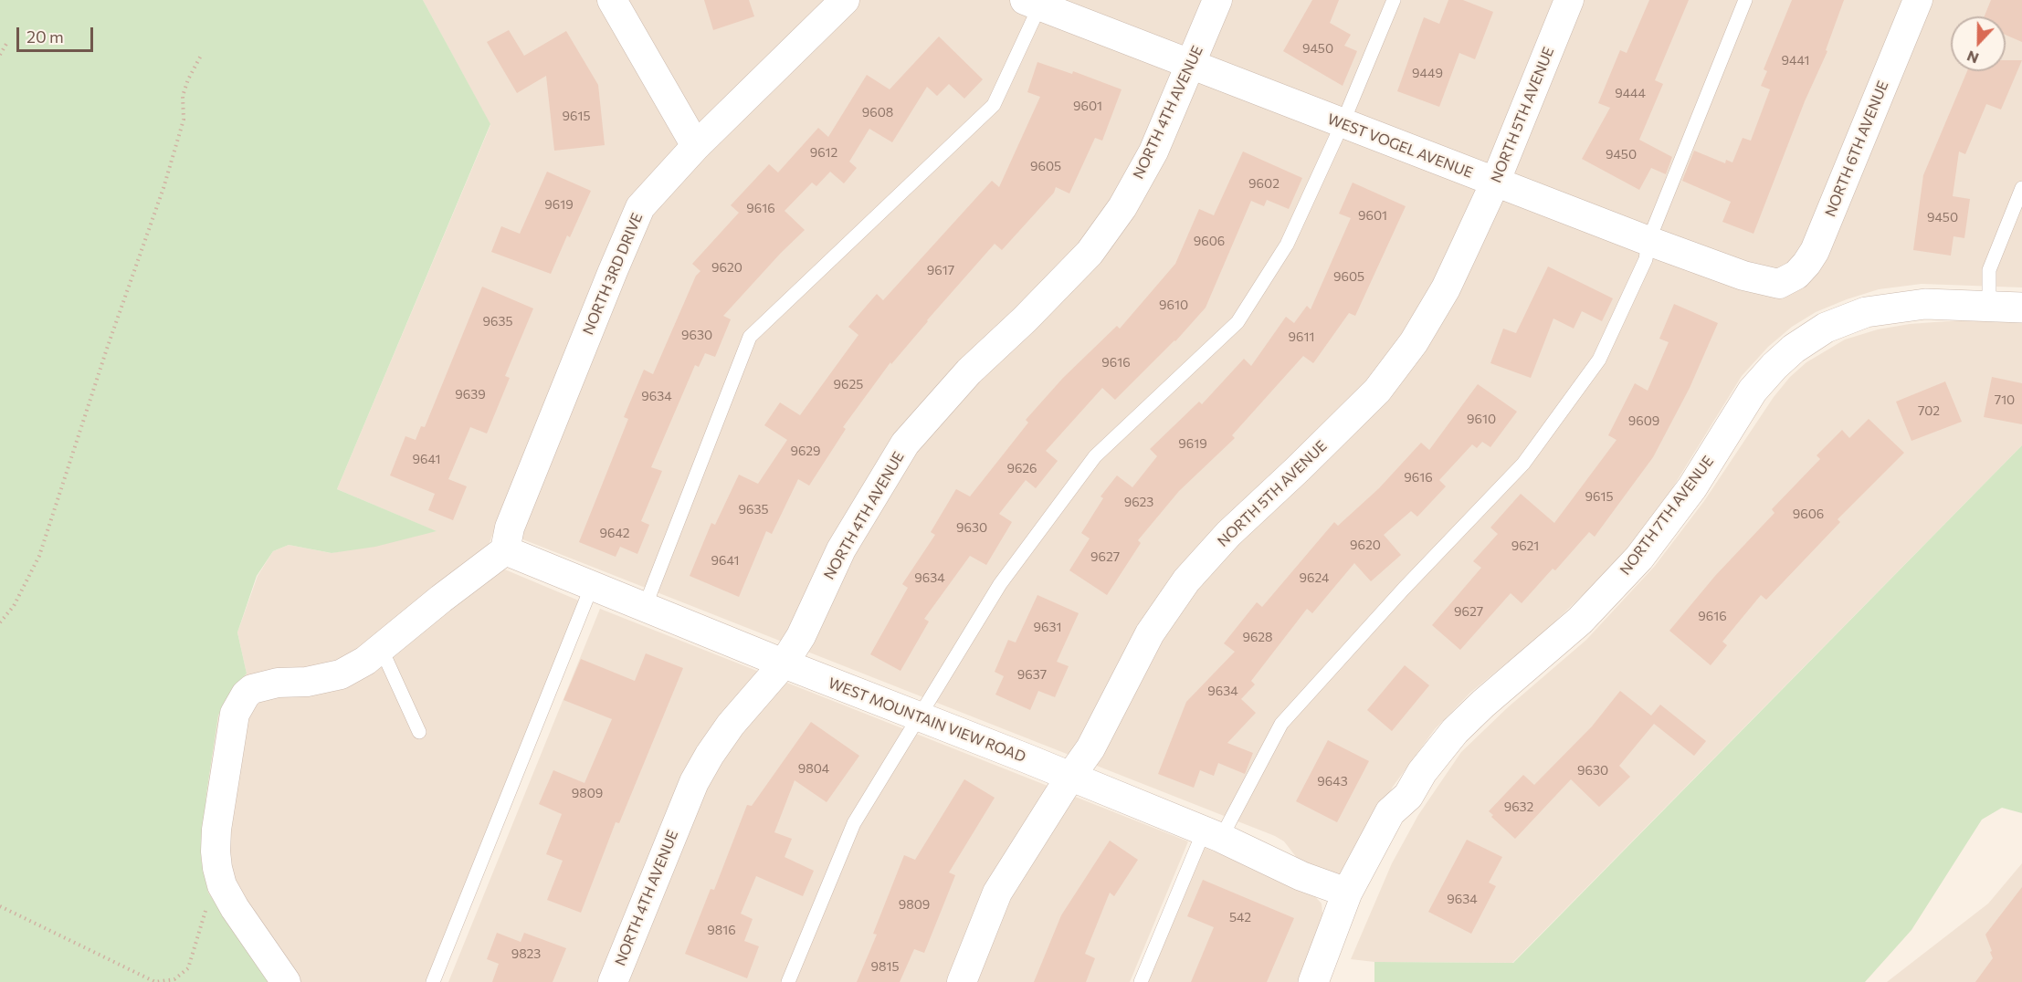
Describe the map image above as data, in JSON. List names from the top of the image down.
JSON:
{
  "streets": {
    "street": [
      "NORTH 4TH AVENUE",
      "NORTH 5TH AVENUE",
      "WEST VOGEL AVENUE",
      "NORTH 6TH AVENUE",
      "NORTH 3RD DRIVE",
      "NORTH 7TH AVENUE",
      "WEST MOUNTAIN VIEW ROAD"
    ]
  },
  "crossings": [
    ["NORTH 4TH AVENUE", "WEST VOGEL AVENUE"],
    ["NORTH 4TH AVENUE", "WEST MOUNTAIN VIEW ROAD"],
    ["NORTH 5TH AVENUE", "WEST VOGEL AVENUE"],
    ["NORTH 5TH AVENUE", "WEST MOUNTAIN VIEW ROAD"],
    ["WEST VOGEL AVENUE", "NORTH 6TH AVENUE"],
    ["NORTH 3RD DRIVE", "WEST MOUNTAIN VIEW ROAD"],
    ["NORTH 7TH AVENUE", "WEST MOUNTAIN VIEW ROAD"]
  ],
  "house_numbers": [
    "9450",
    "9441",
    "9449",
    "9444",
    "9601",
    "9608",
    "9615",
    "9612",
    "9450",
    "9605",
    "9602",
    "9619",
    "9616",
    "9601",
    "9450",
    "9606",
    "9620",
    "9617",
    "9605",
    "9610",
    "9635",
    "9630",
    "9611",
    "9616",
    "9625",
    "9639",
    "9634",
    "710",
    "702",
    "9610",
    "9609",
    "9619",
    "9629",
    "9641",
    "9626",
    "9616",
    "9615",
    "9623",
    "9635",
    "9606",
    "9630",
    "9642",
    "9620",
    "9621",
    "9627",
    "9641",
    "9634",
    "9624",
    "9627",
    "9616",
    "9631",
    "9628",
    "9637",
    "9634",
    "9804",
    "9630",
    "9643",
    "9809",
    "9632",
    "9634",
    "9809",
    "542",
    "9816",
    "9823",
    "9815"
  ],
  "scale_bar": "20 m",
  "north": "bottom"
}
